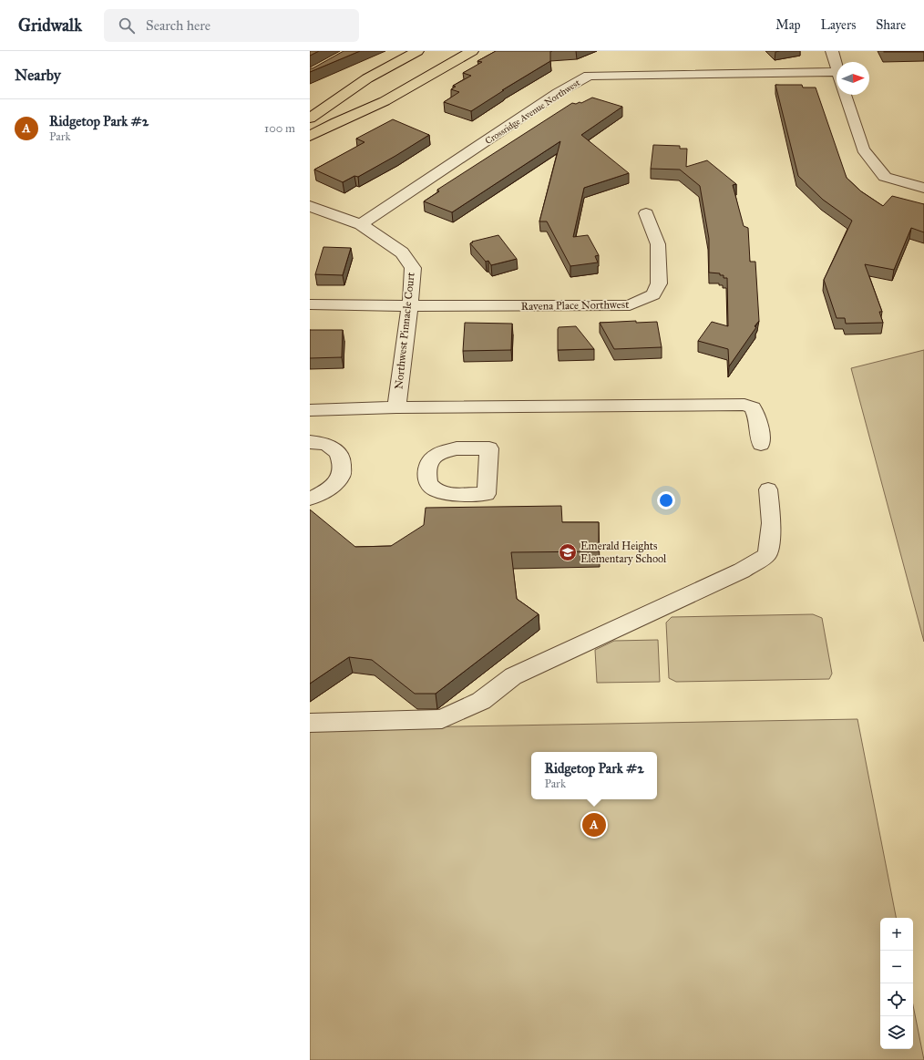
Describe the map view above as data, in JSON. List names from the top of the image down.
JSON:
{
  "streets": {
    "street": ["Crossridge Avenue Northwest", "Ravena Place Northwest", "Northwest Pinnacle Court"]
  },
  "crossings": [
    ["Crossridge Avenue Northwest", "Northwest Pinnacle Court"],
    ["Ravena Place Northwest", "Northwest Pinnacle Court"]
  ],
  "places": {
    "school or university": ["Emerald Heights Elementary School"]
  },
  "north": "right",
  "page": {
    "header": "Gridwalk",
    "search": "Search here",
    "nav": ["Map", "Layers", "Share"],
    "heading": "Nearby",
    "list": [
      {
        "mark": "A",
        "name": "Ridgetop Park #2",
        "note": "Park",
        "value": "100 m"
      }
    ],
    "popup": ["Ridgetop Park #2", "Park"],
    "pins": "A",
    "map_buttons": ["+", "−"]
  }
}
